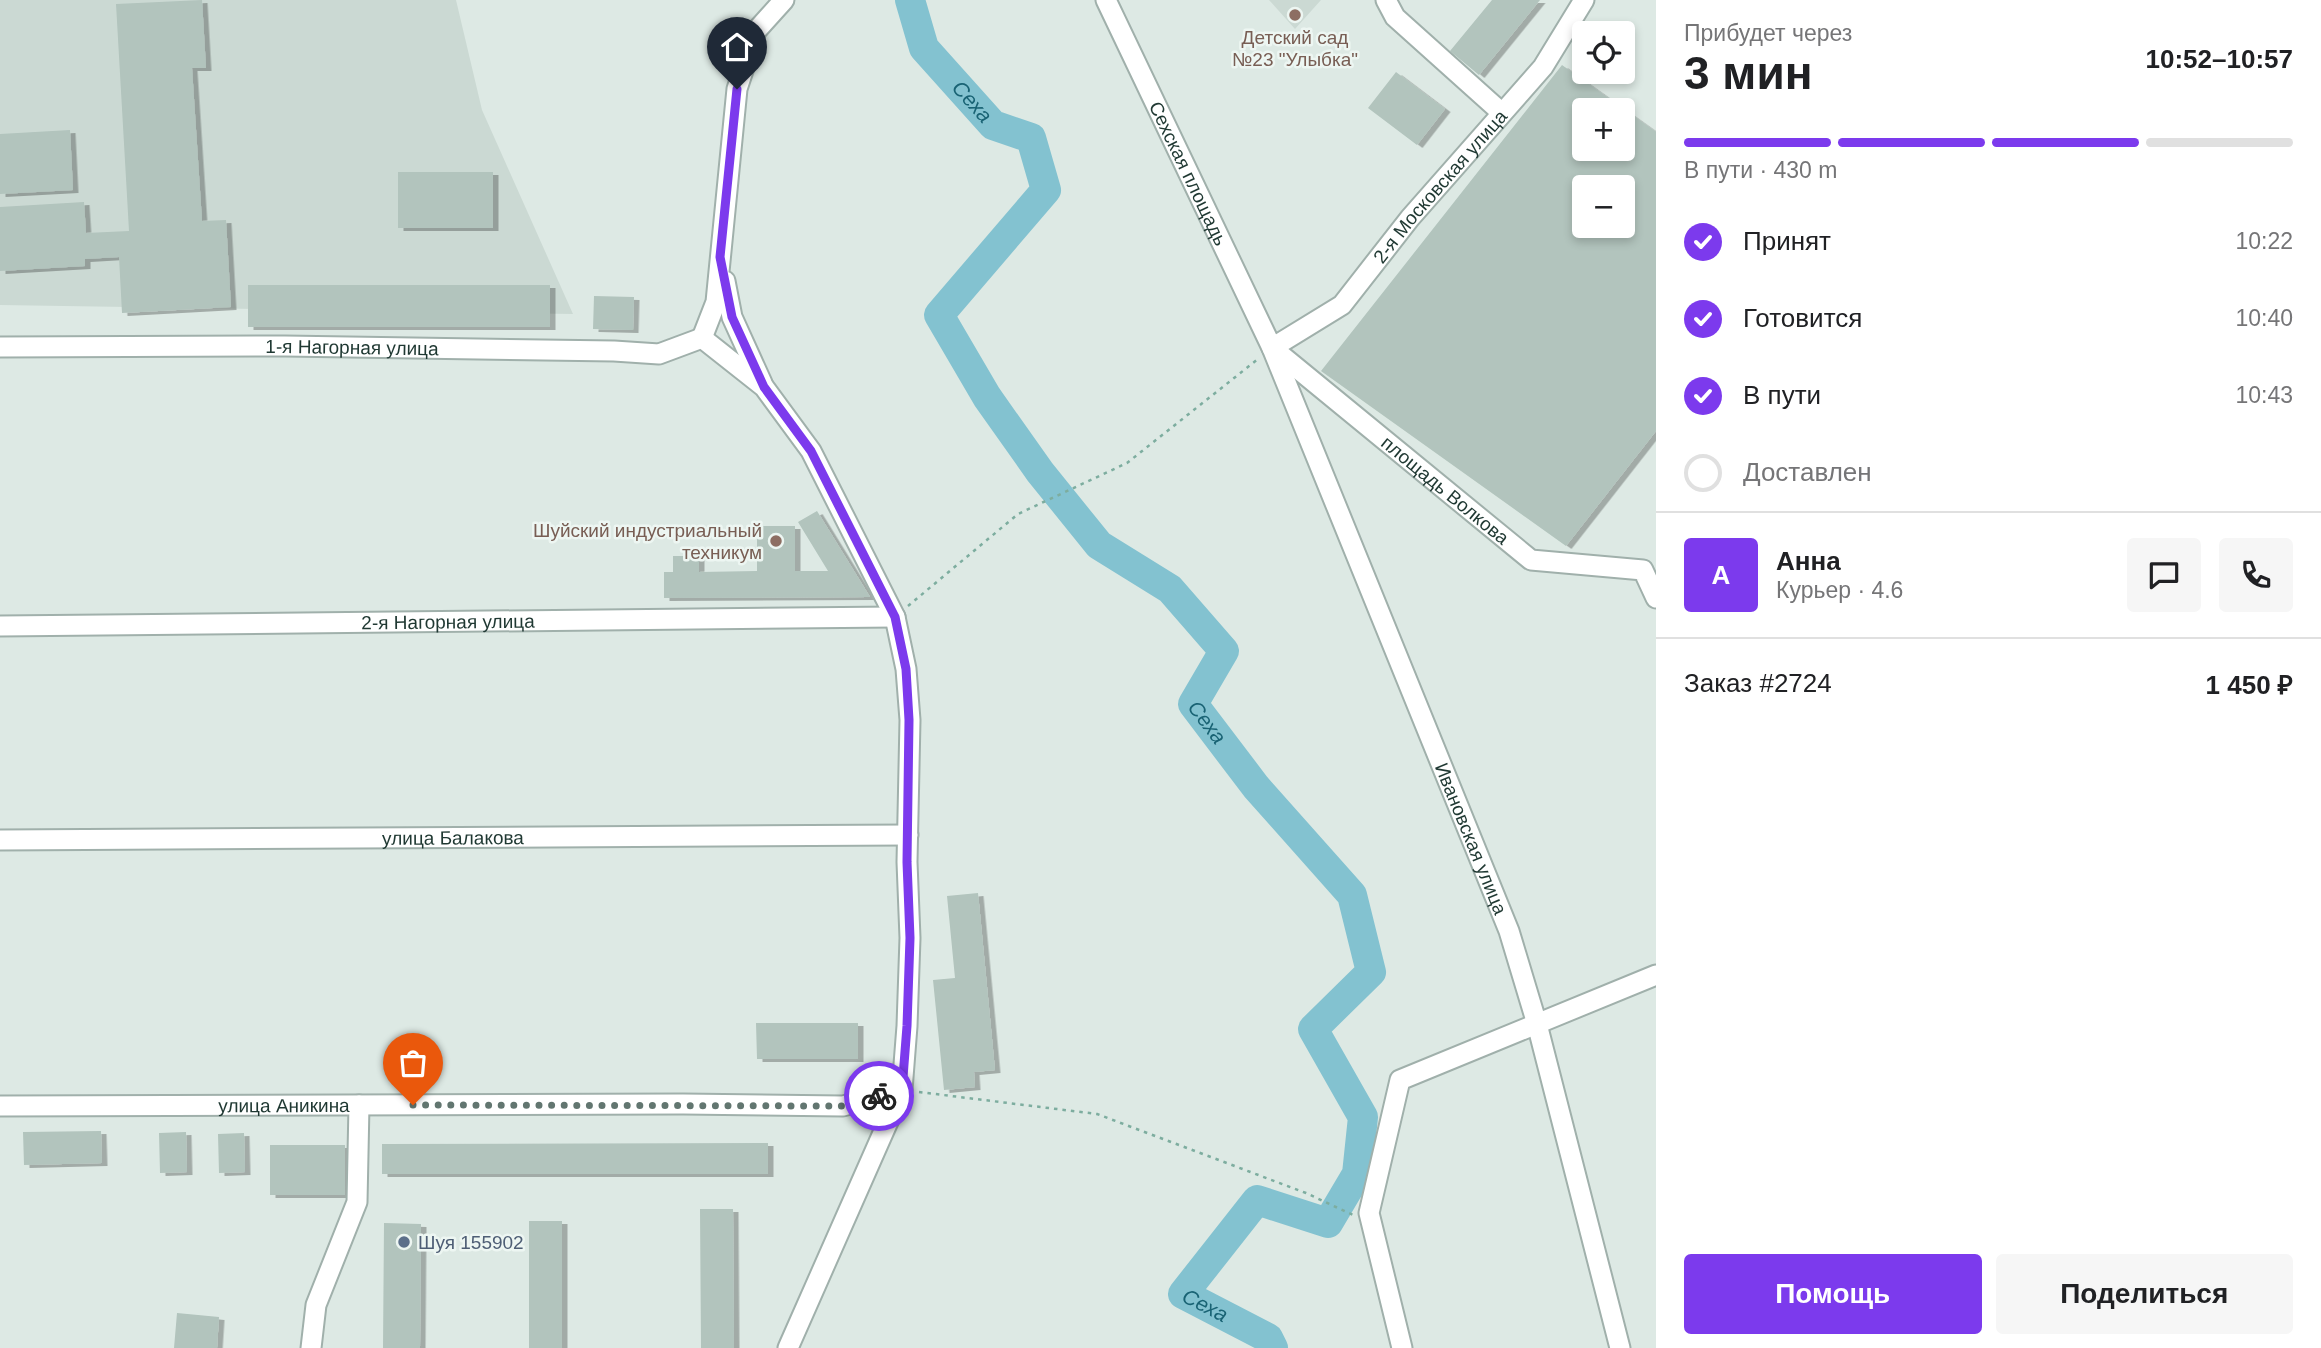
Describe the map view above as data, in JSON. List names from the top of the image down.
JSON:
{
  "streets": {
    "street": [
      "Сехская площадь",
      "2-я Московская улица",
      "1-я Нагорная улица",
      "площадь Волкова",
      "2-я Нагорная улица",
      "улица Балакова",
      "Ивановская улица",
      "улица Аникина"
    ]
  },
  "crossings": [
    ["Сехская площадь", "2-я Московская улица"],
    ["Сехская площадь", "площадь Волкова"],
    ["Сехская площадь", "Ивановская улица"],
    ["2-я Московская улица", "площадь Волкова"],
    ["2-я Московская улица", "Ивановская улица"],
    ["площадь Волкова", "Ивановская улица"]
  ],
  "water": ["Сеха"],
  "places": ["Детский сад №23 \"Улыбка\"", "Шуйский индустриальный техникум", "Шуя 155902"],
  "page": {
    "heading": ["3 мин", "Прибудет через", "10:52–10:57"],
    "panel": [
      "Анна",
      "Курьер · 4.6",
      "Заказ #2724",
      "1 450 ₽"
    ],
    "map_buttons": ["+", "−"],
    "bar": "В пути · 430 m",
    "list": [
      ["Принят", "10:22"],
      ["Готовится", "10:40"],
      ["В пути", "10:43"],
      "Доставлен"
    ],
    "round": "А",
    "buttons": ["Помощь", "Поделиться"]
  }
}
